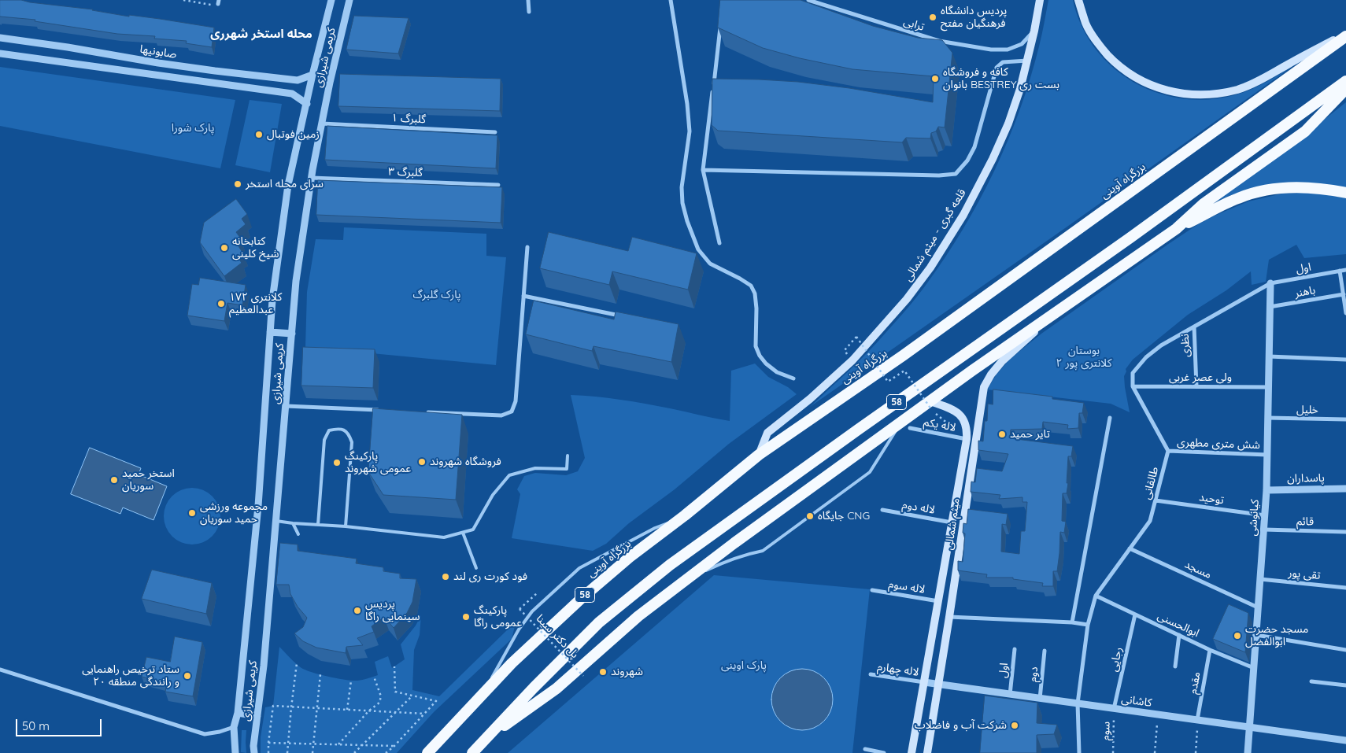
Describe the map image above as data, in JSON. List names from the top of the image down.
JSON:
{
  "streets": {
    "highway": ["بزرگراه آوینی", "58"],
    "main road": ["قلعه گبری - میثم شمالی", "میثم شمالی"],
    "street": [
      "ترابی",
      "صابونیها",
      "کریمی شیرازی",
      "گلبرگ ۱",
      "گلبرگ ۳",
      "اول",
      "باهنر",
      "نظری",
      "ولی عصر غربی",
      "خلیل",
      "لاله یکم",
      "شش متری مطهری",
      "پاسداران",
      "طالقانی",
      "توحید",
      "لاله دوم",
      "کیانوشی",
      "قائم",
      "مسجد",
      "تقی پور",
      "لاله سوم",
      "ابوالحسنی",
      "رجایی",
      "لاله چهارم",
      "دوم",
      "مقدم",
      "کاشانی"
    ],
    "path": ["پل دکتر سینا", "سوم"]
  },
  "crossings": [
    ["ترابی", "قلعه گبری - میثم شمالی"],
    ["صابونیها", "کریمی شیرازی"],
    ["کریمی شیرازی", "گلبرگ ۱"],
    ["کریمی شیرازی", "گلبرگ ۳"],
    ["بزرگراه آوینی", "قلعه گبری - میثم شمالی"],
    ["اول", "کیانوشی"],
    ["اول", "کاشانی"],
    ["باهنر", "کیانوشی"],
    ["نظری", "ولی عصر غربی"],
    ["ولی عصر غربی", "کیانوشی"],
    ["خلیل", "کیانوشی"],
    ["لاله یکم", "میثم شمالی"],
    ["شش متری مطهری", "طالقانی"],
    ["شش متری مطهری", "کیانوشی"],
    ["پاسداران", "کیانوشی"],
    ["طالقانی", "توحید"],
    ["طالقانی", "مسجد"],
    ["طالقانی", "ابوالحسنی"],
    ["طالقانی", "کاشانی"],
    ["توحید", "کیانوشی"],
    ["لاله دوم", "میثم شمالی"],
    ["کیانوشی", "قائم"],
    ["کیانوشی", "مسجد"],
    ["کیانوشی", "تقی پور"],
    ["کیانوشی", "ابوالحسنی"],
    ["کیانوشی", "کاشانی"],
    ["میثم شمالی", "لاله سوم"],
    ["میثم شمالی", "لاله چهارم"],
    ["میثم شمالی", "کاشانی"],
    ["ابوالحسنی", "رجایی"],
    ["ابوالحسنی", "مقدم"],
    ["رجایی", "کاشانی"],
    ["رجایی", "سوم"],
    ["لاله چهارم", "کاشانی"],
    ["دوم", "کاشانی"],
    ["مقدم", "کاشانی"],
    ["کاشانی", "سوم"]
  ],
  "districts": ["محله استخر شهرری"],
  "parks": [
    "پارک شورا",
    "پارک گلبرگ",
    "بوستان کلانتری پور ۲",
    "پارک اوینی"
  ],
  "places": [
    "پردیس دانشگاه فرهنگیان مفتح",
    "کافه و فروشگاه بانوان BESTREY بست ری",
    "زمین فوتبال",
    "سرای محله استخر",
    "کتابخانه شیخ کلینی",
    "کلانتری ۱۷۲ عبدالعظیم",
    "تایر حمید",
    "فروشگاه شهروند",
    "پارکینگ عمومی شهروند",
    "استخر حمید سوریان",
    "مجموعه ورزشی حمید سوریان",
    "جایگاه CNG",
    "فود کورت ری لند",
    "پردیس سینمایی راگا",
    "پارکینگ عمومی راگا",
    "مسجد حضرت ابوالفضل",
    "شهروند",
    "ستاد ترخیص راهنمایی و رانندگی منطقه ۲۰",
    "شرکت آب و فاضلاب"
  ],
  "scale_bar": "50 m"
}
